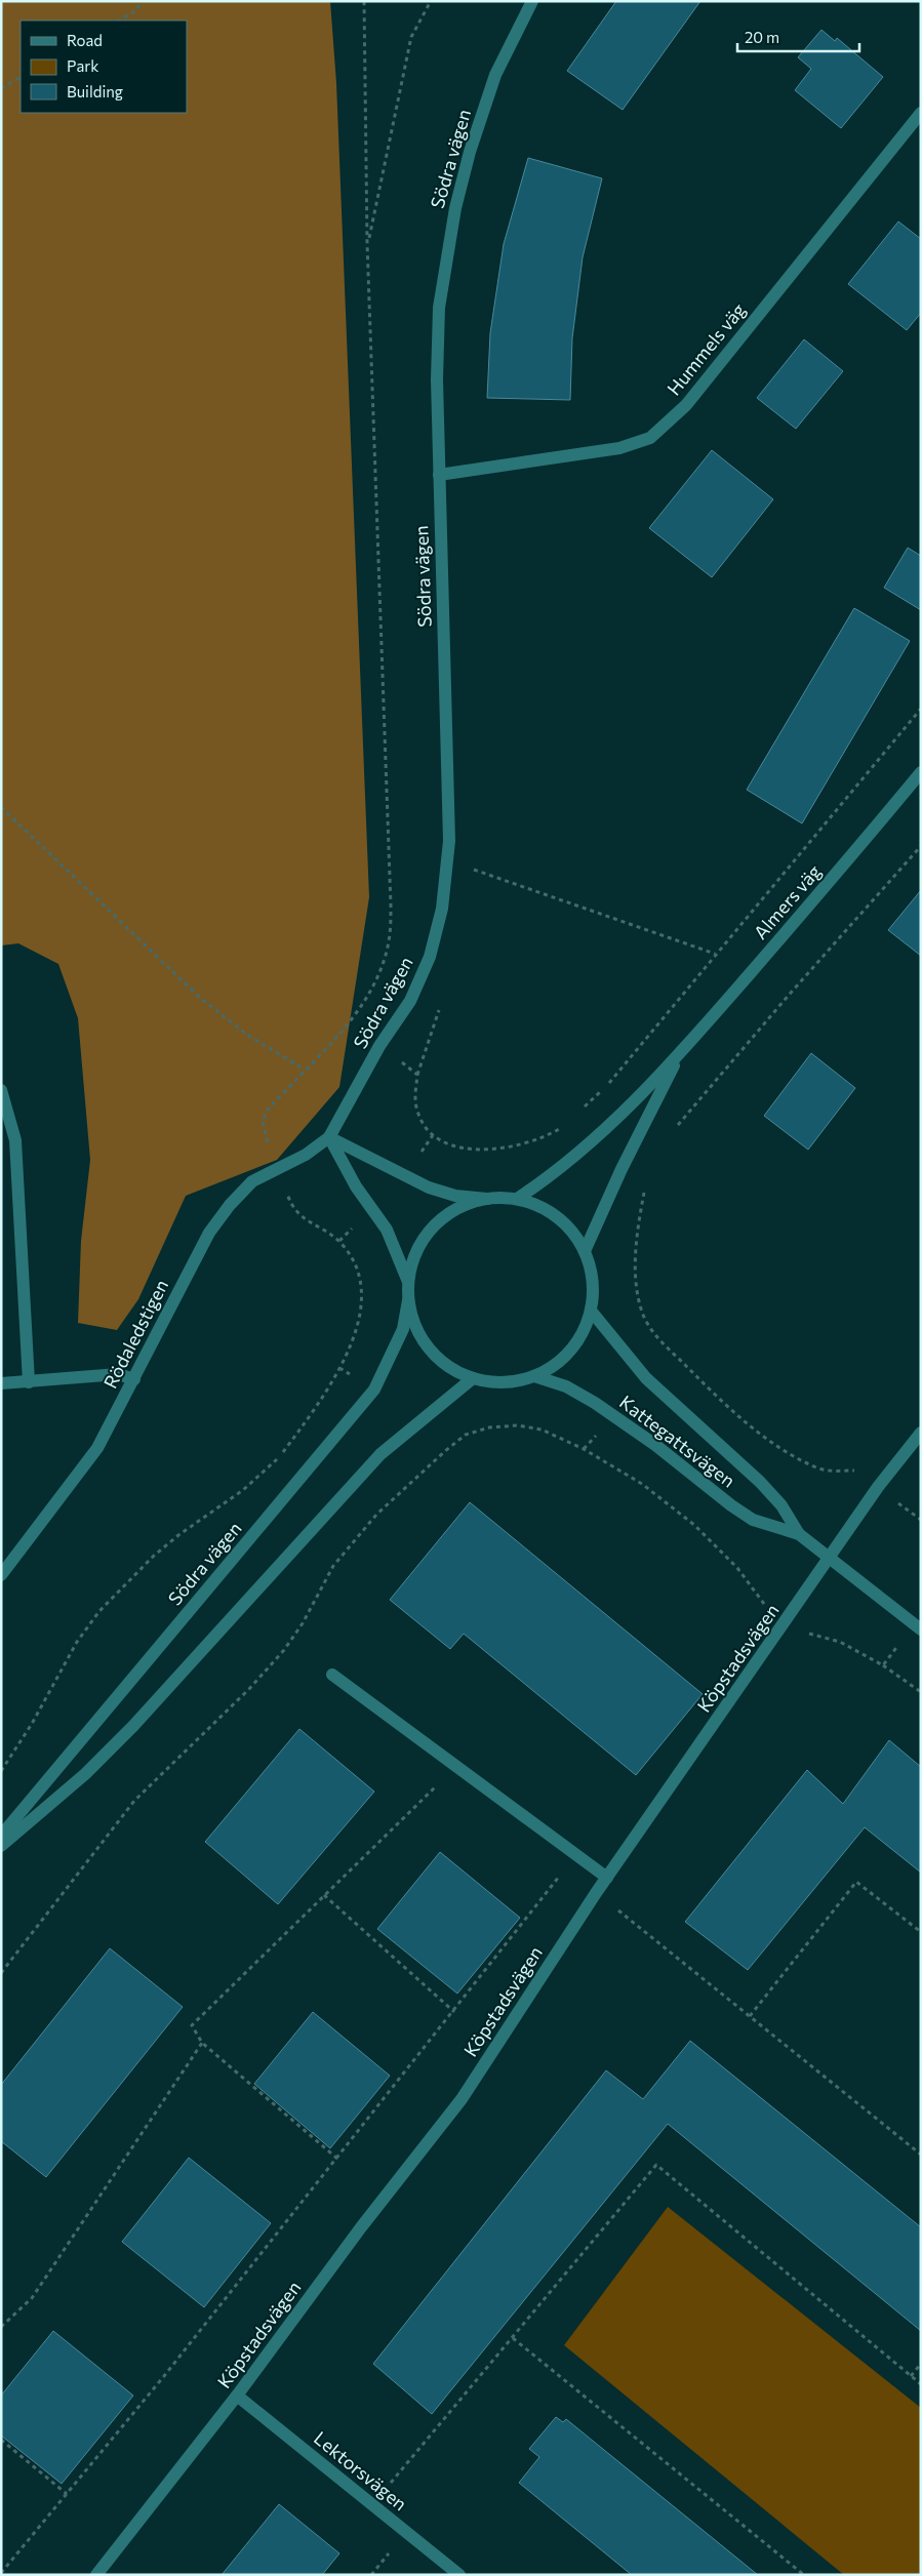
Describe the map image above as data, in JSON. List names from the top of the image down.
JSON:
{
  "streets": {
    "street": [
      "Södra vägen",
      "Hummels väg",
      "Almers väg",
      "Rödaledstigen",
      "Kattegattsvägen",
      "Köpstadsvägen",
      "Lektorsvägen"
    ]
  },
  "crossings": [
    ["Södra vägen", "Hummels väg"],
    ["Södra vägen", "Rödaledstigen"],
    ["Kattegattsvägen", "Köpstadsvägen"],
    ["Köpstadsvägen", "Lektorsvägen"]
  ],
  "legend": ["Road", "Park", "Building"],
  "scale_bar": "20 m"
}
